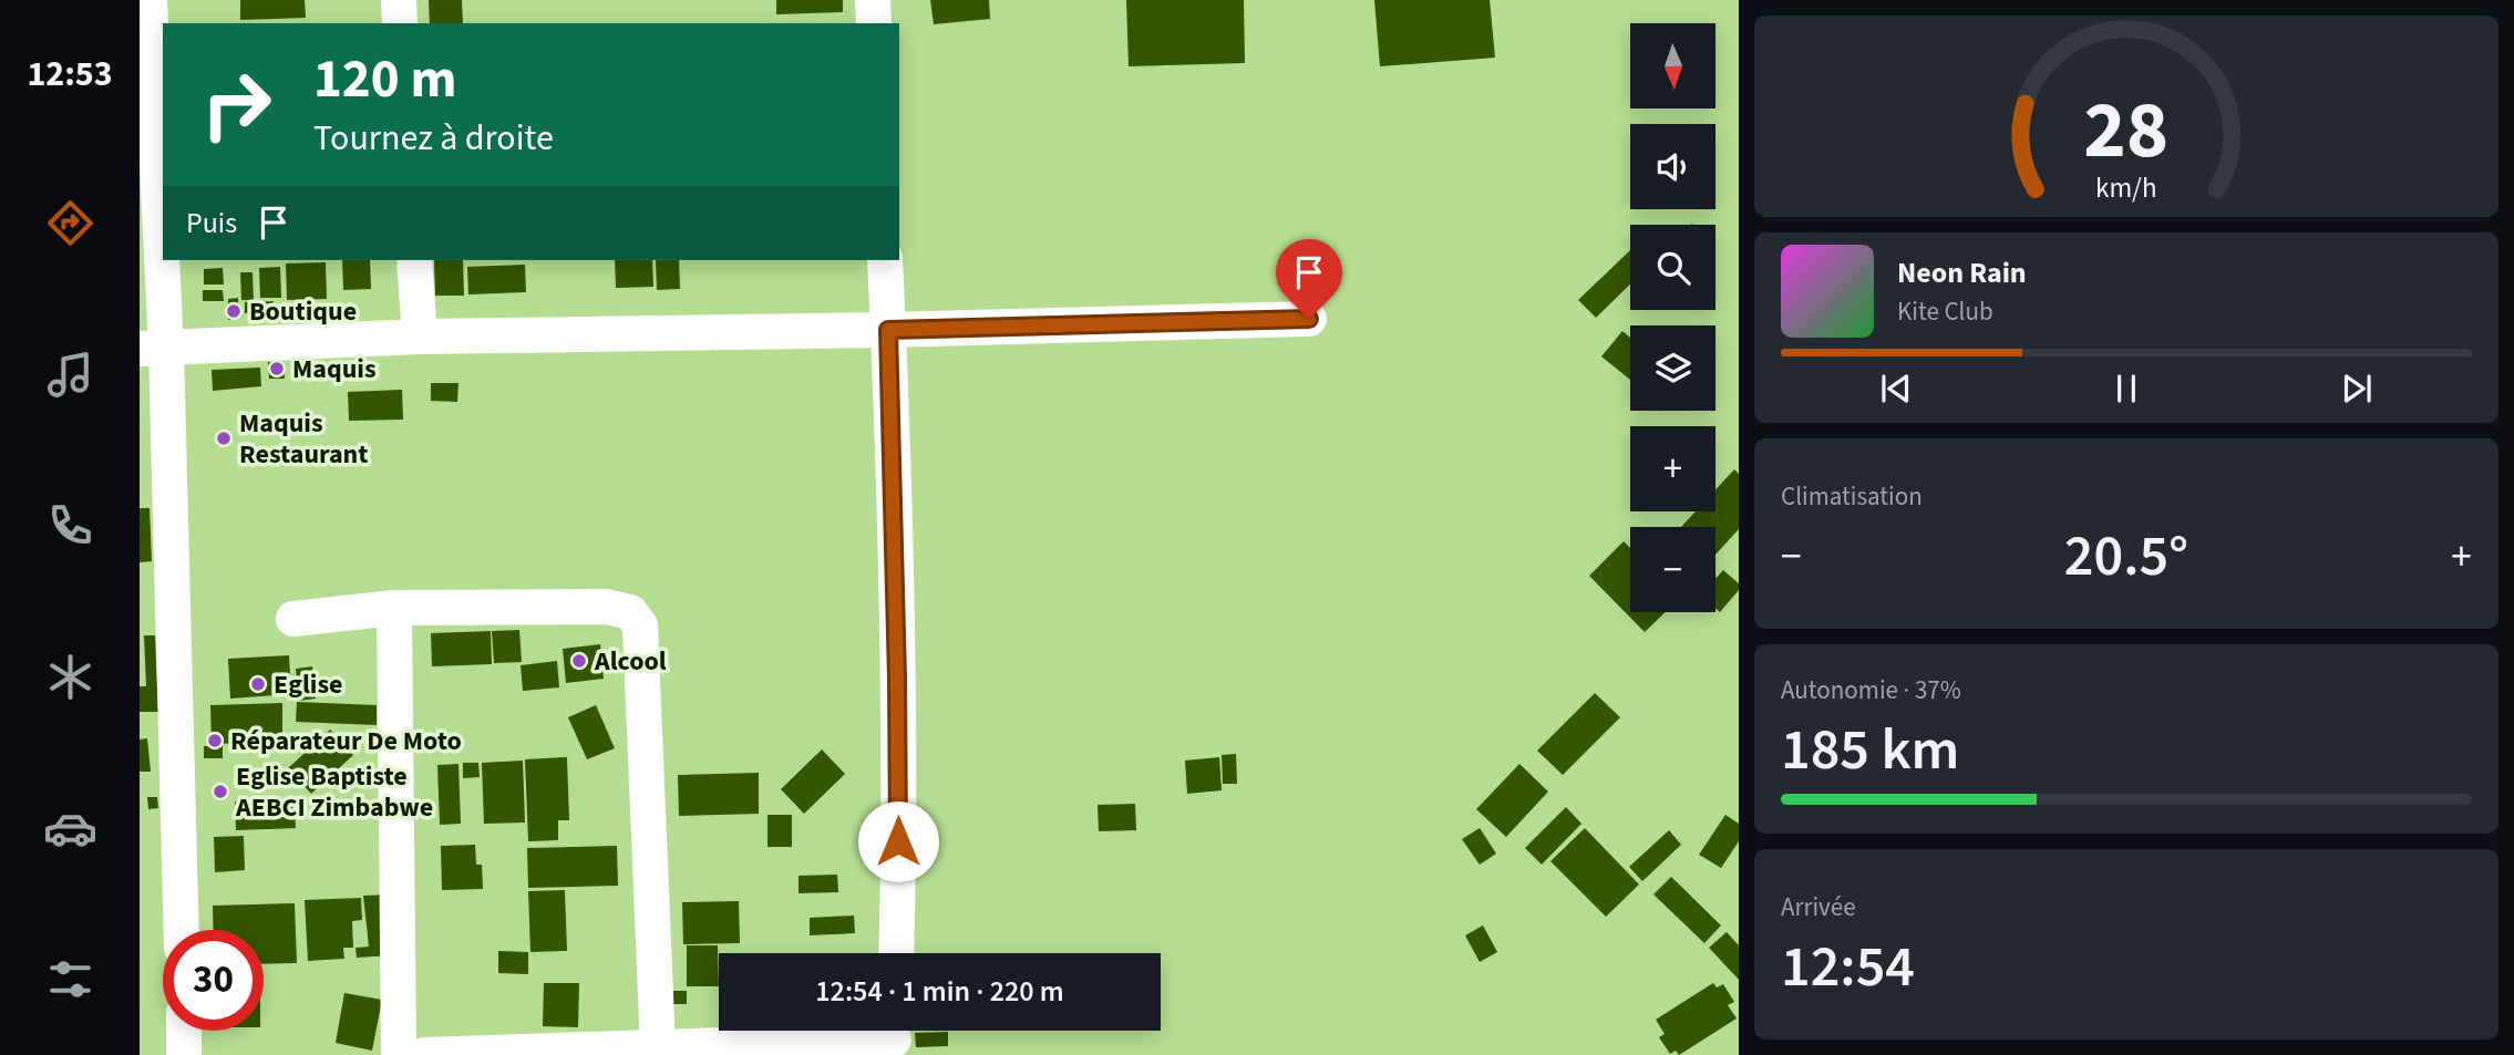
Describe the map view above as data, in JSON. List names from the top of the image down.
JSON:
{
  "places": [
    "Boutique",
    "Maquis",
    "Maquis Restaurant",
    "Alcool",
    "Eglise",
    "Réparateur De Moto",
    "Eglise Baptiste AEBCI Zimbabwe"
  ],
  "north": "bottom",
  "page": {
    "tabs": "12:53",
    "map_buttons": ["+", "−"],
    "turn": ["120 m", "Tournez à droite"],
    "then": "Puis",
    "song": ["Neon Rain", "Kite Club"],
    "tile": [
      "Climatisation",
      ["Autonomie · 37%", "185 km"],
      ["Arrivée", "12:54"]
    ],
    "heat": ["−", "20.5°", "+"],
    "limit": "30",
    "trip": "12:54 · 1 min · 220 m",
    "gauge": ["28", "km/h"]
  }
}
